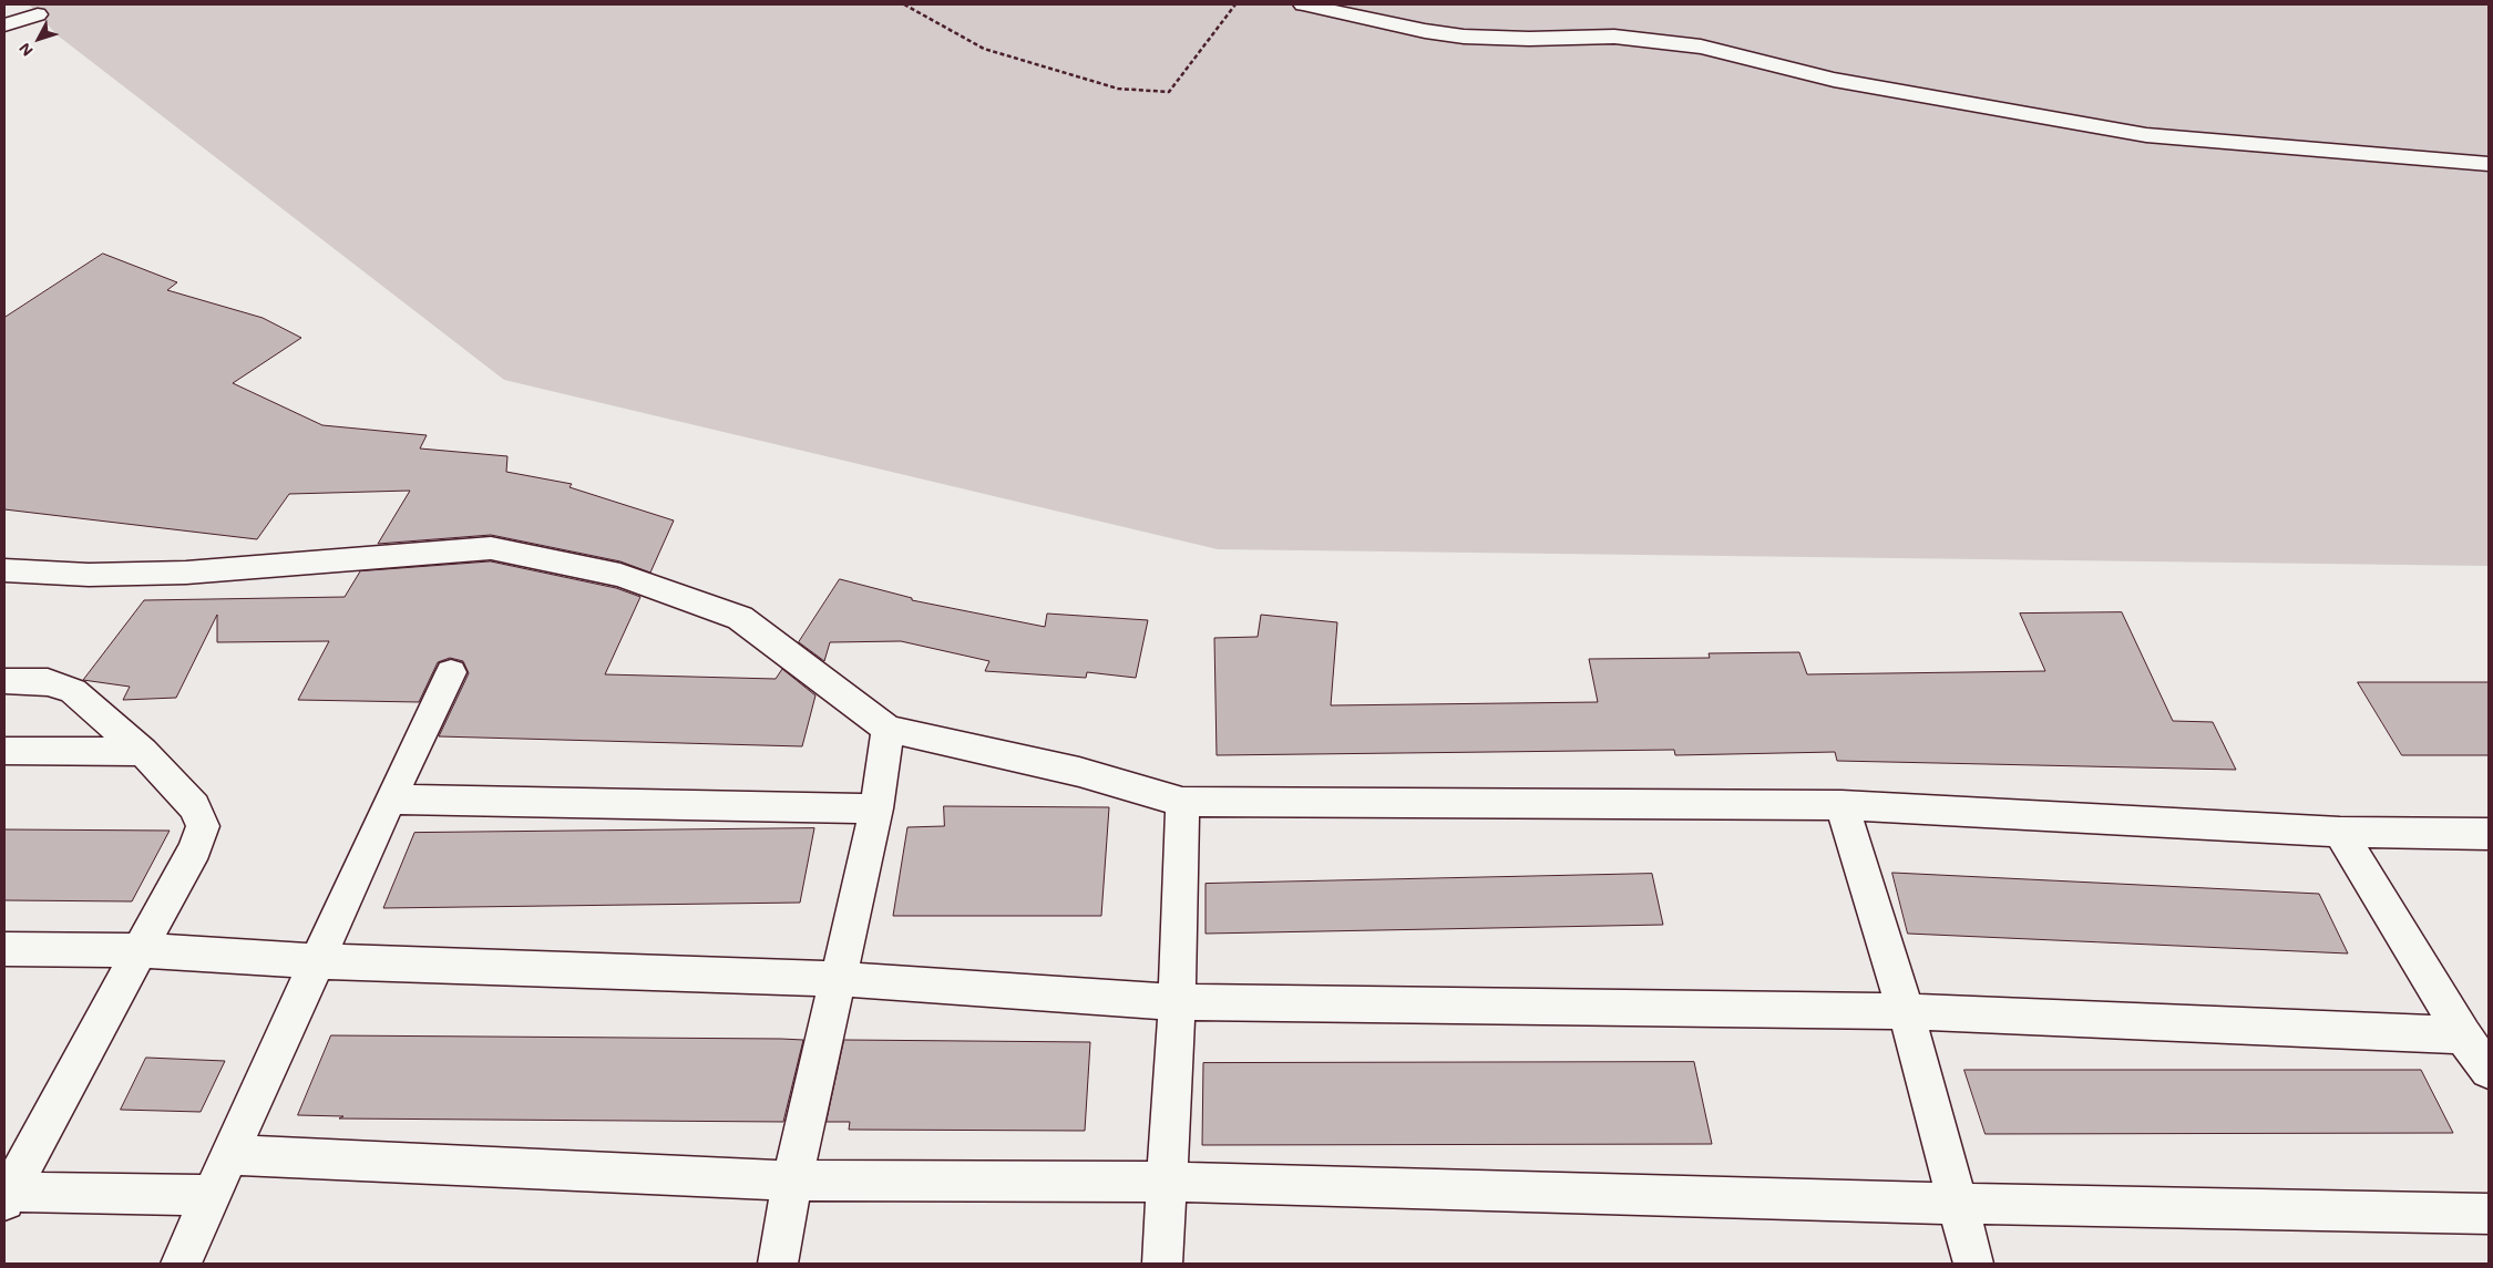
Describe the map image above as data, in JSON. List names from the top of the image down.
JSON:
{
  "north": "bottom left"
}
